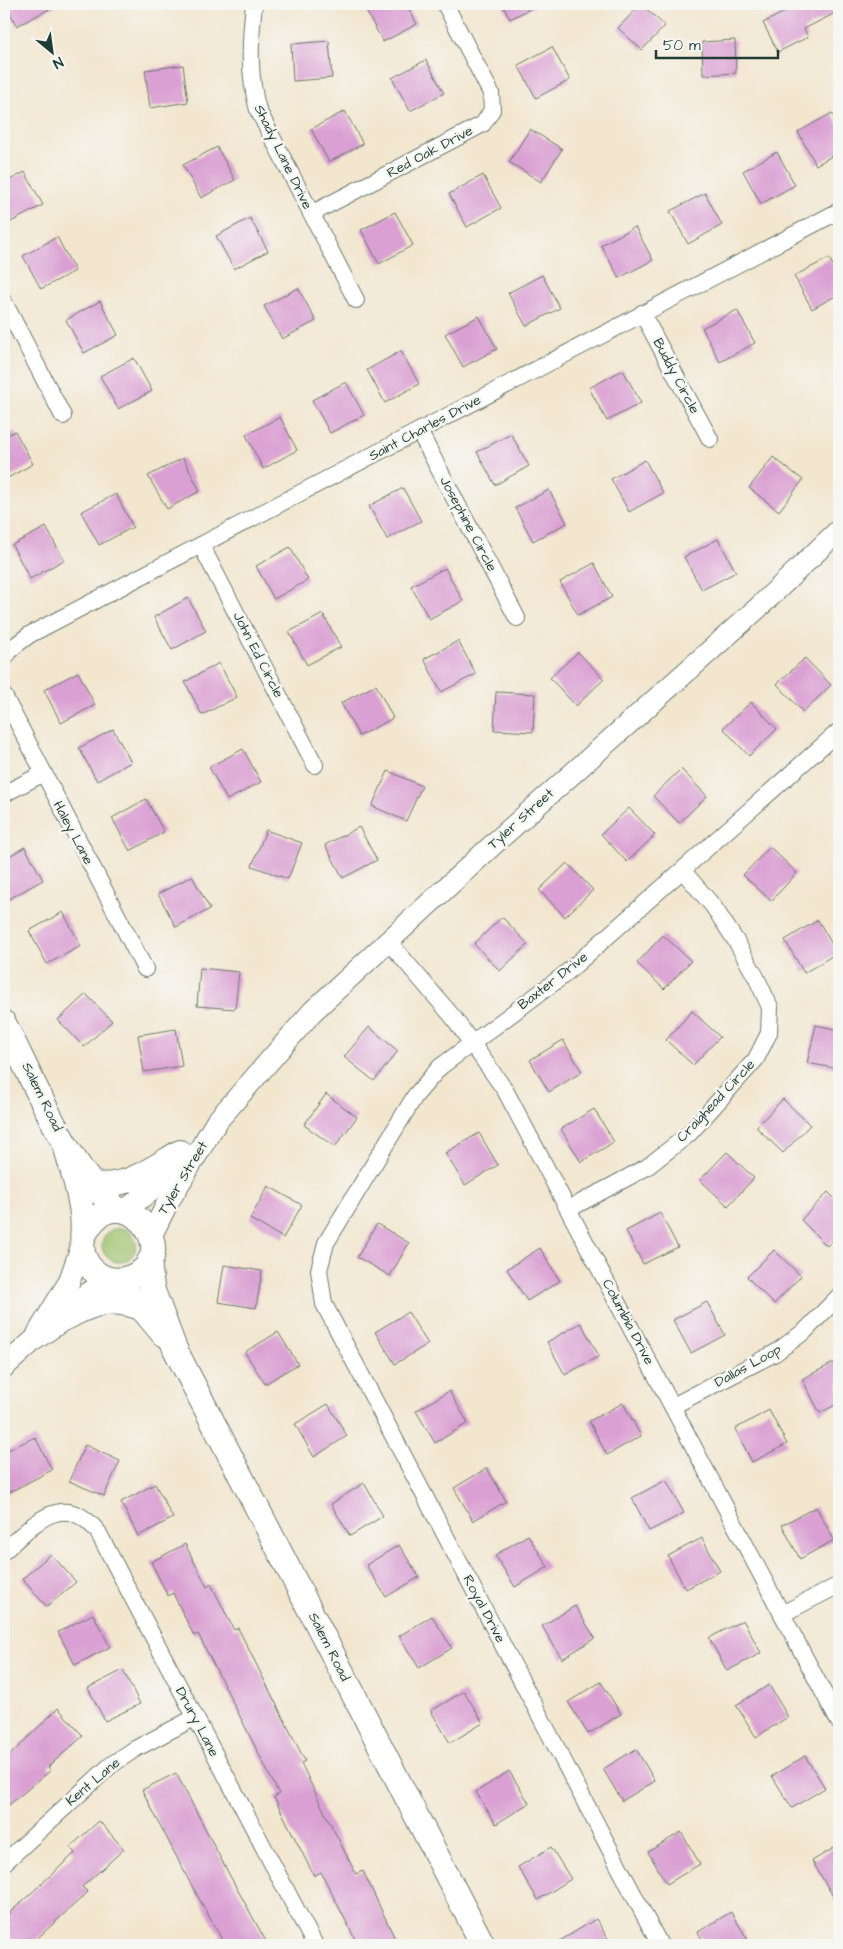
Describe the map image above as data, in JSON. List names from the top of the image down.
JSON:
{
  "streets": {
    "main road": ["Salem Road"],
    "street": [
      "Red Oak Drive",
      "Shady Lane Drive",
      "Buddy Circle",
      "Saint Charles Drive",
      "Josephine Circle",
      "John Ed Circle",
      "Tyler Street",
      "Haley Lane",
      "Baxter Drive",
      "Craighead Circle",
      "Columbia Drive",
      "Dallas Loop",
      "Royal Drive",
      "Drury Lane",
      "Kent Lane"
    ]
  },
  "crossings": [
    ["Red Oak Drive", "Shady Lane Drive"],
    ["Buddy Circle", "Saint Charles Drive"],
    ["Saint Charles Drive", "Josephine Circle"],
    ["Saint Charles Drive", "John Ed Circle"],
    ["Tyler Street", "Salem Road"],
    ["Tyler Street", "Columbia Drive"],
    ["Baxter Drive", "Craighead Circle"],
    ["Baxter Drive", "Columbia Drive"],
    ["Baxter Drive", "Royal Drive"],
    ["Craighead Circle", "Columbia Drive"],
    ["Columbia Drive", "Dallas Loop"],
    ["Drury Lane", "Kent Lane"]
  ],
  "scale_bar": "50 m",
  "north": "bottom right"
}
